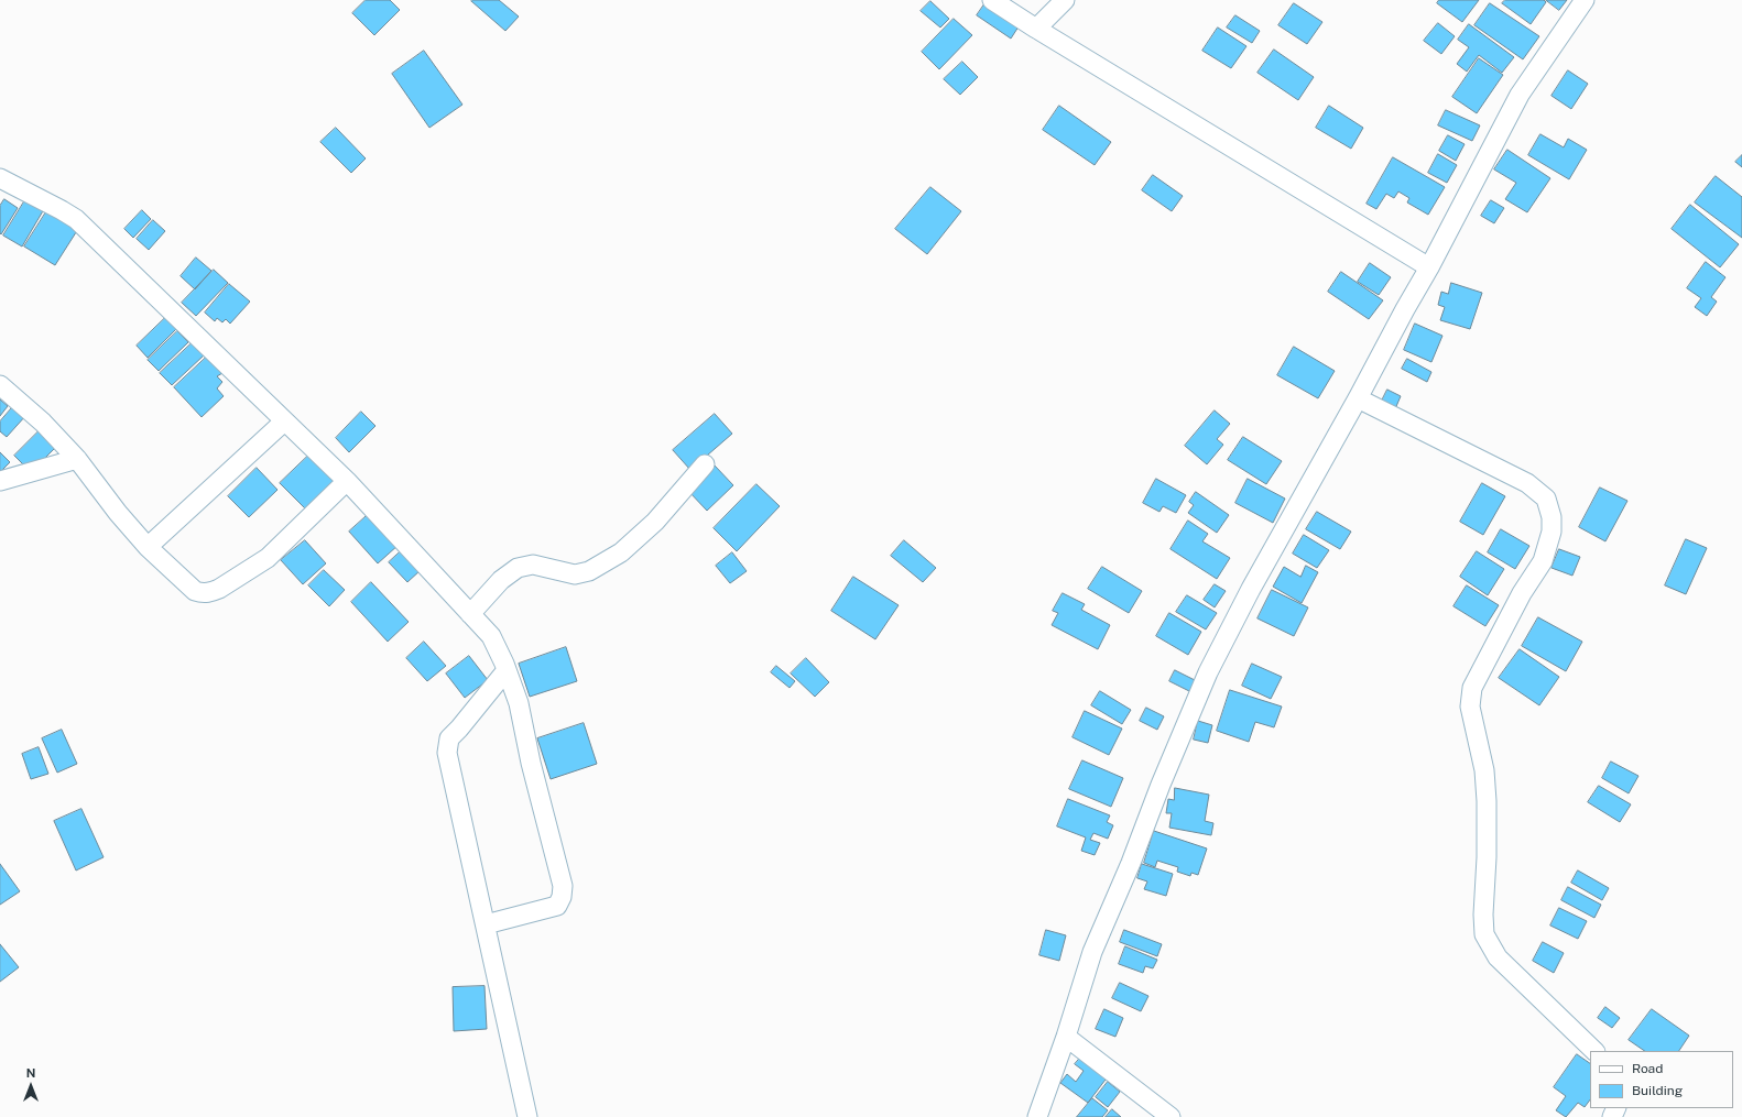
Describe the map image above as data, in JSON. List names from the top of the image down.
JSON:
{
  "legend": ["Road", "Building"],
  "north": "top"
}
